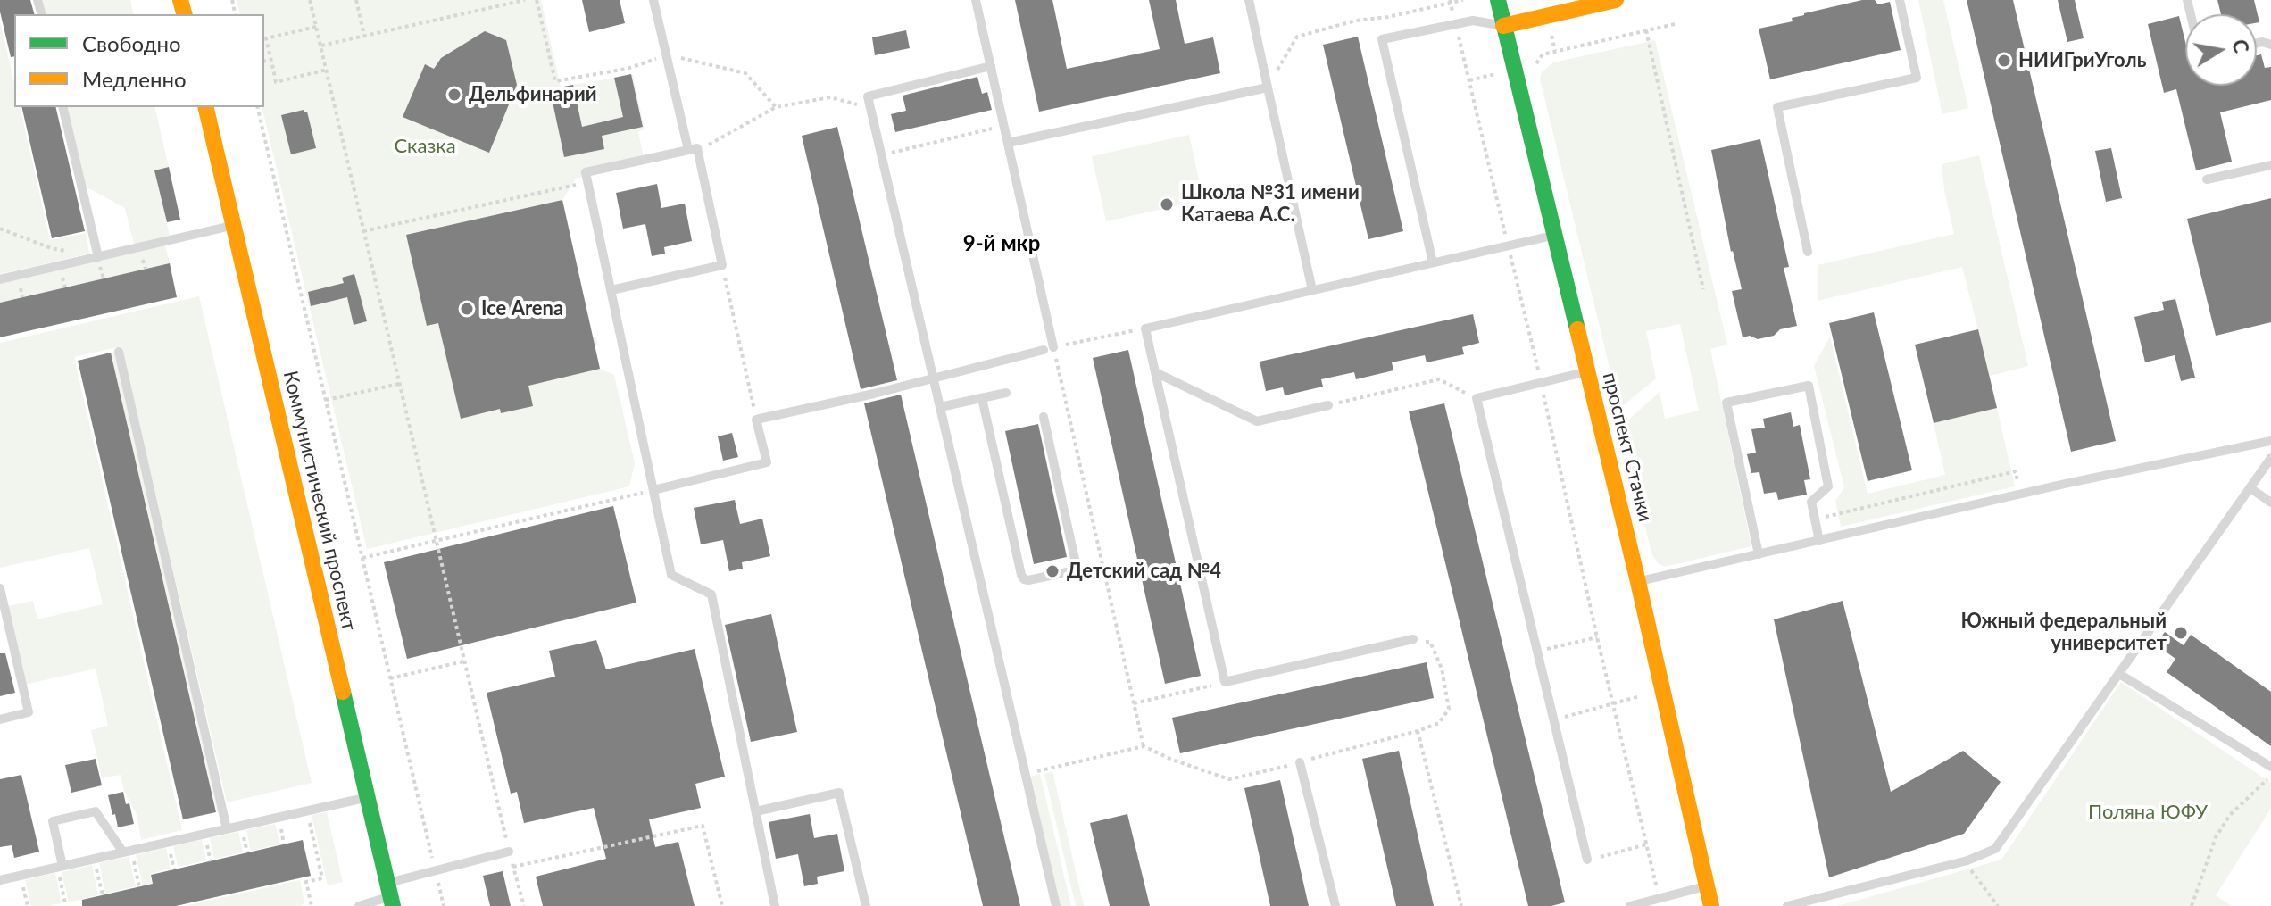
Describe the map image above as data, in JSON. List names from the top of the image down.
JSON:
{
  "streets": {
    "main road": ["проспект Стачки", "Коммунистический проспект"]
  },
  "districts": ["9-й мкр"],
  "parks": ["Сказка", "Поляна ЮФУ"],
  "places": [
    "НИИГриУголь",
    "Дельфинарий",
    "Школа №31 имени Катаева А.С.",
    "Ice Arena",
    "Детский сад №4",
    "Южный федеральный университет"
  ],
  "legend": ["Свободно", "Медленно"],
  "north": "right"
}
